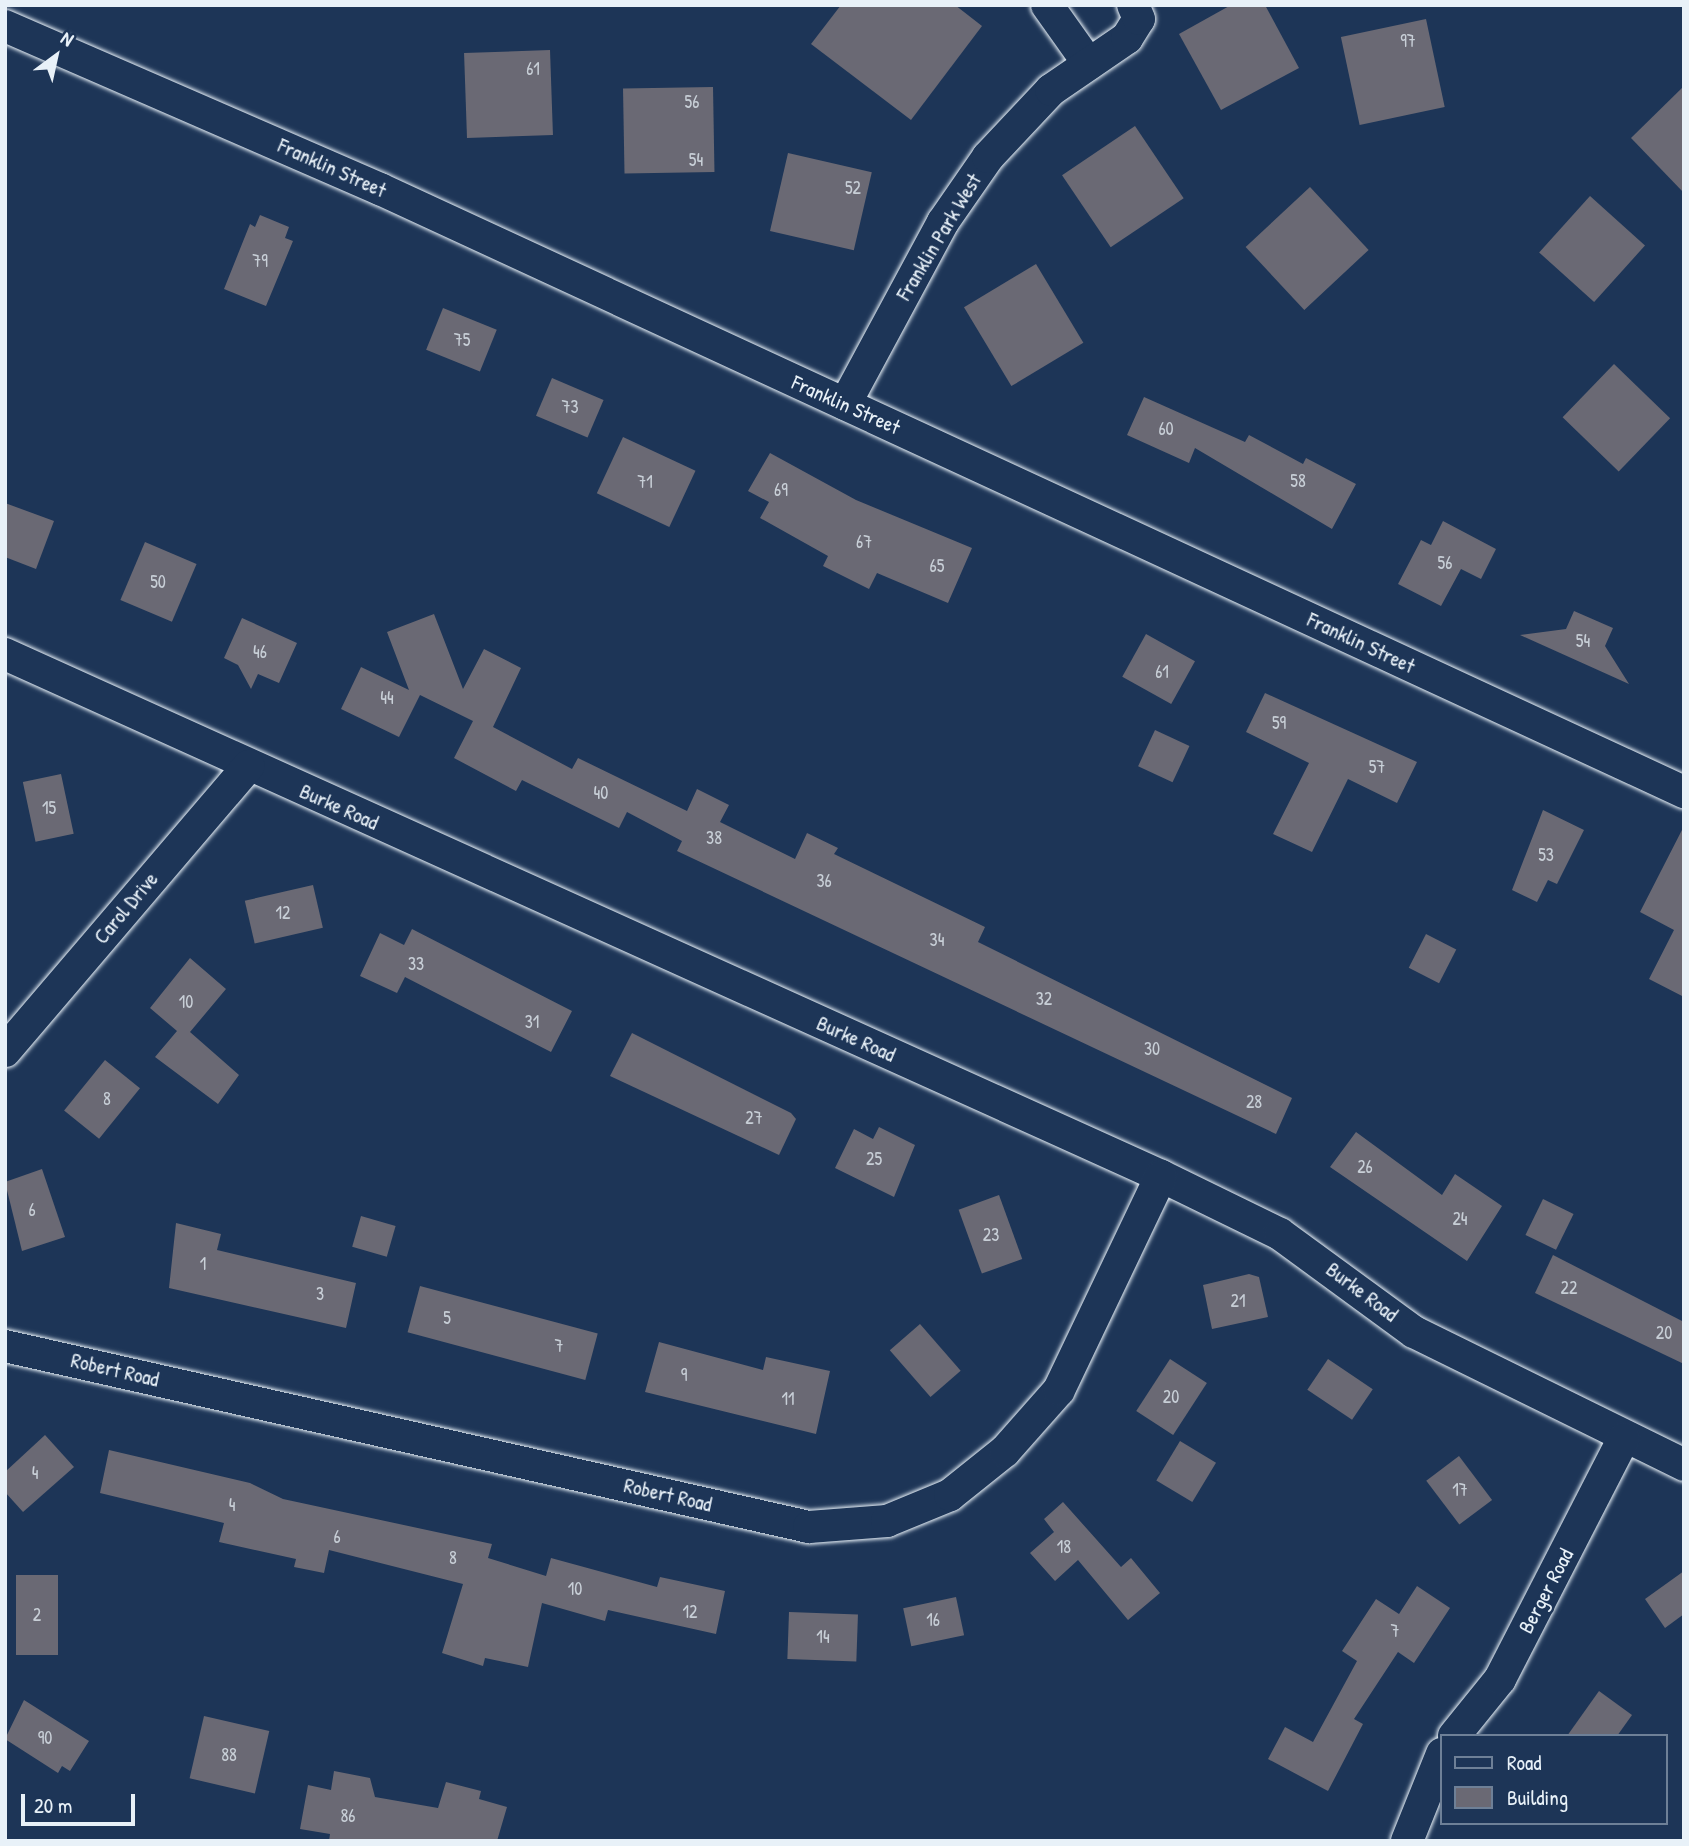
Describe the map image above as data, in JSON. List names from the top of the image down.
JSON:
{
  "streets": {
    "street": [
      "Franklin Street",
      "Franklin Park West",
      "Burke Road",
      "Carol Drive",
      "Robert Road",
      "Berger Road"
    ]
  },
  "crossings": [
    ["Franklin Street", "Franklin Park West"],
    ["Burke Road", "Carol Drive"],
    ["Burke Road", "Robert Road"],
    ["Burke Road", "Berger Road"]
  ],
  "house_numbers": [
    "97",
    "61",
    "56",
    "54",
    "52",
    "79",
    "75",
    "73",
    "60",
    "58",
    "71",
    "69",
    "67",
    "56",
    "65",
    "50",
    "54",
    "46",
    "61",
    "44",
    "59",
    "57",
    "40",
    "15",
    "38",
    "53",
    "36",
    "12",
    "34",
    "33",
    "32",
    "10",
    "31",
    "30",
    "8",
    "28",
    "27",
    "25",
    "26",
    "6",
    "24",
    "23",
    "1",
    "22",
    "3",
    "21",
    "5",
    "20",
    "7",
    "9",
    "20",
    "11",
    "4",
    "17",
    "4",
    "6",
    "18",
    "8",
    "10",
    "12",
    "2",
    "16",
    "7",
    "14",
    "90",
    "88",
    "86"
  ],
  "legend": ["Road", "Building"],
  "scale_bar": "20 m",
  "north": "top right"
}
